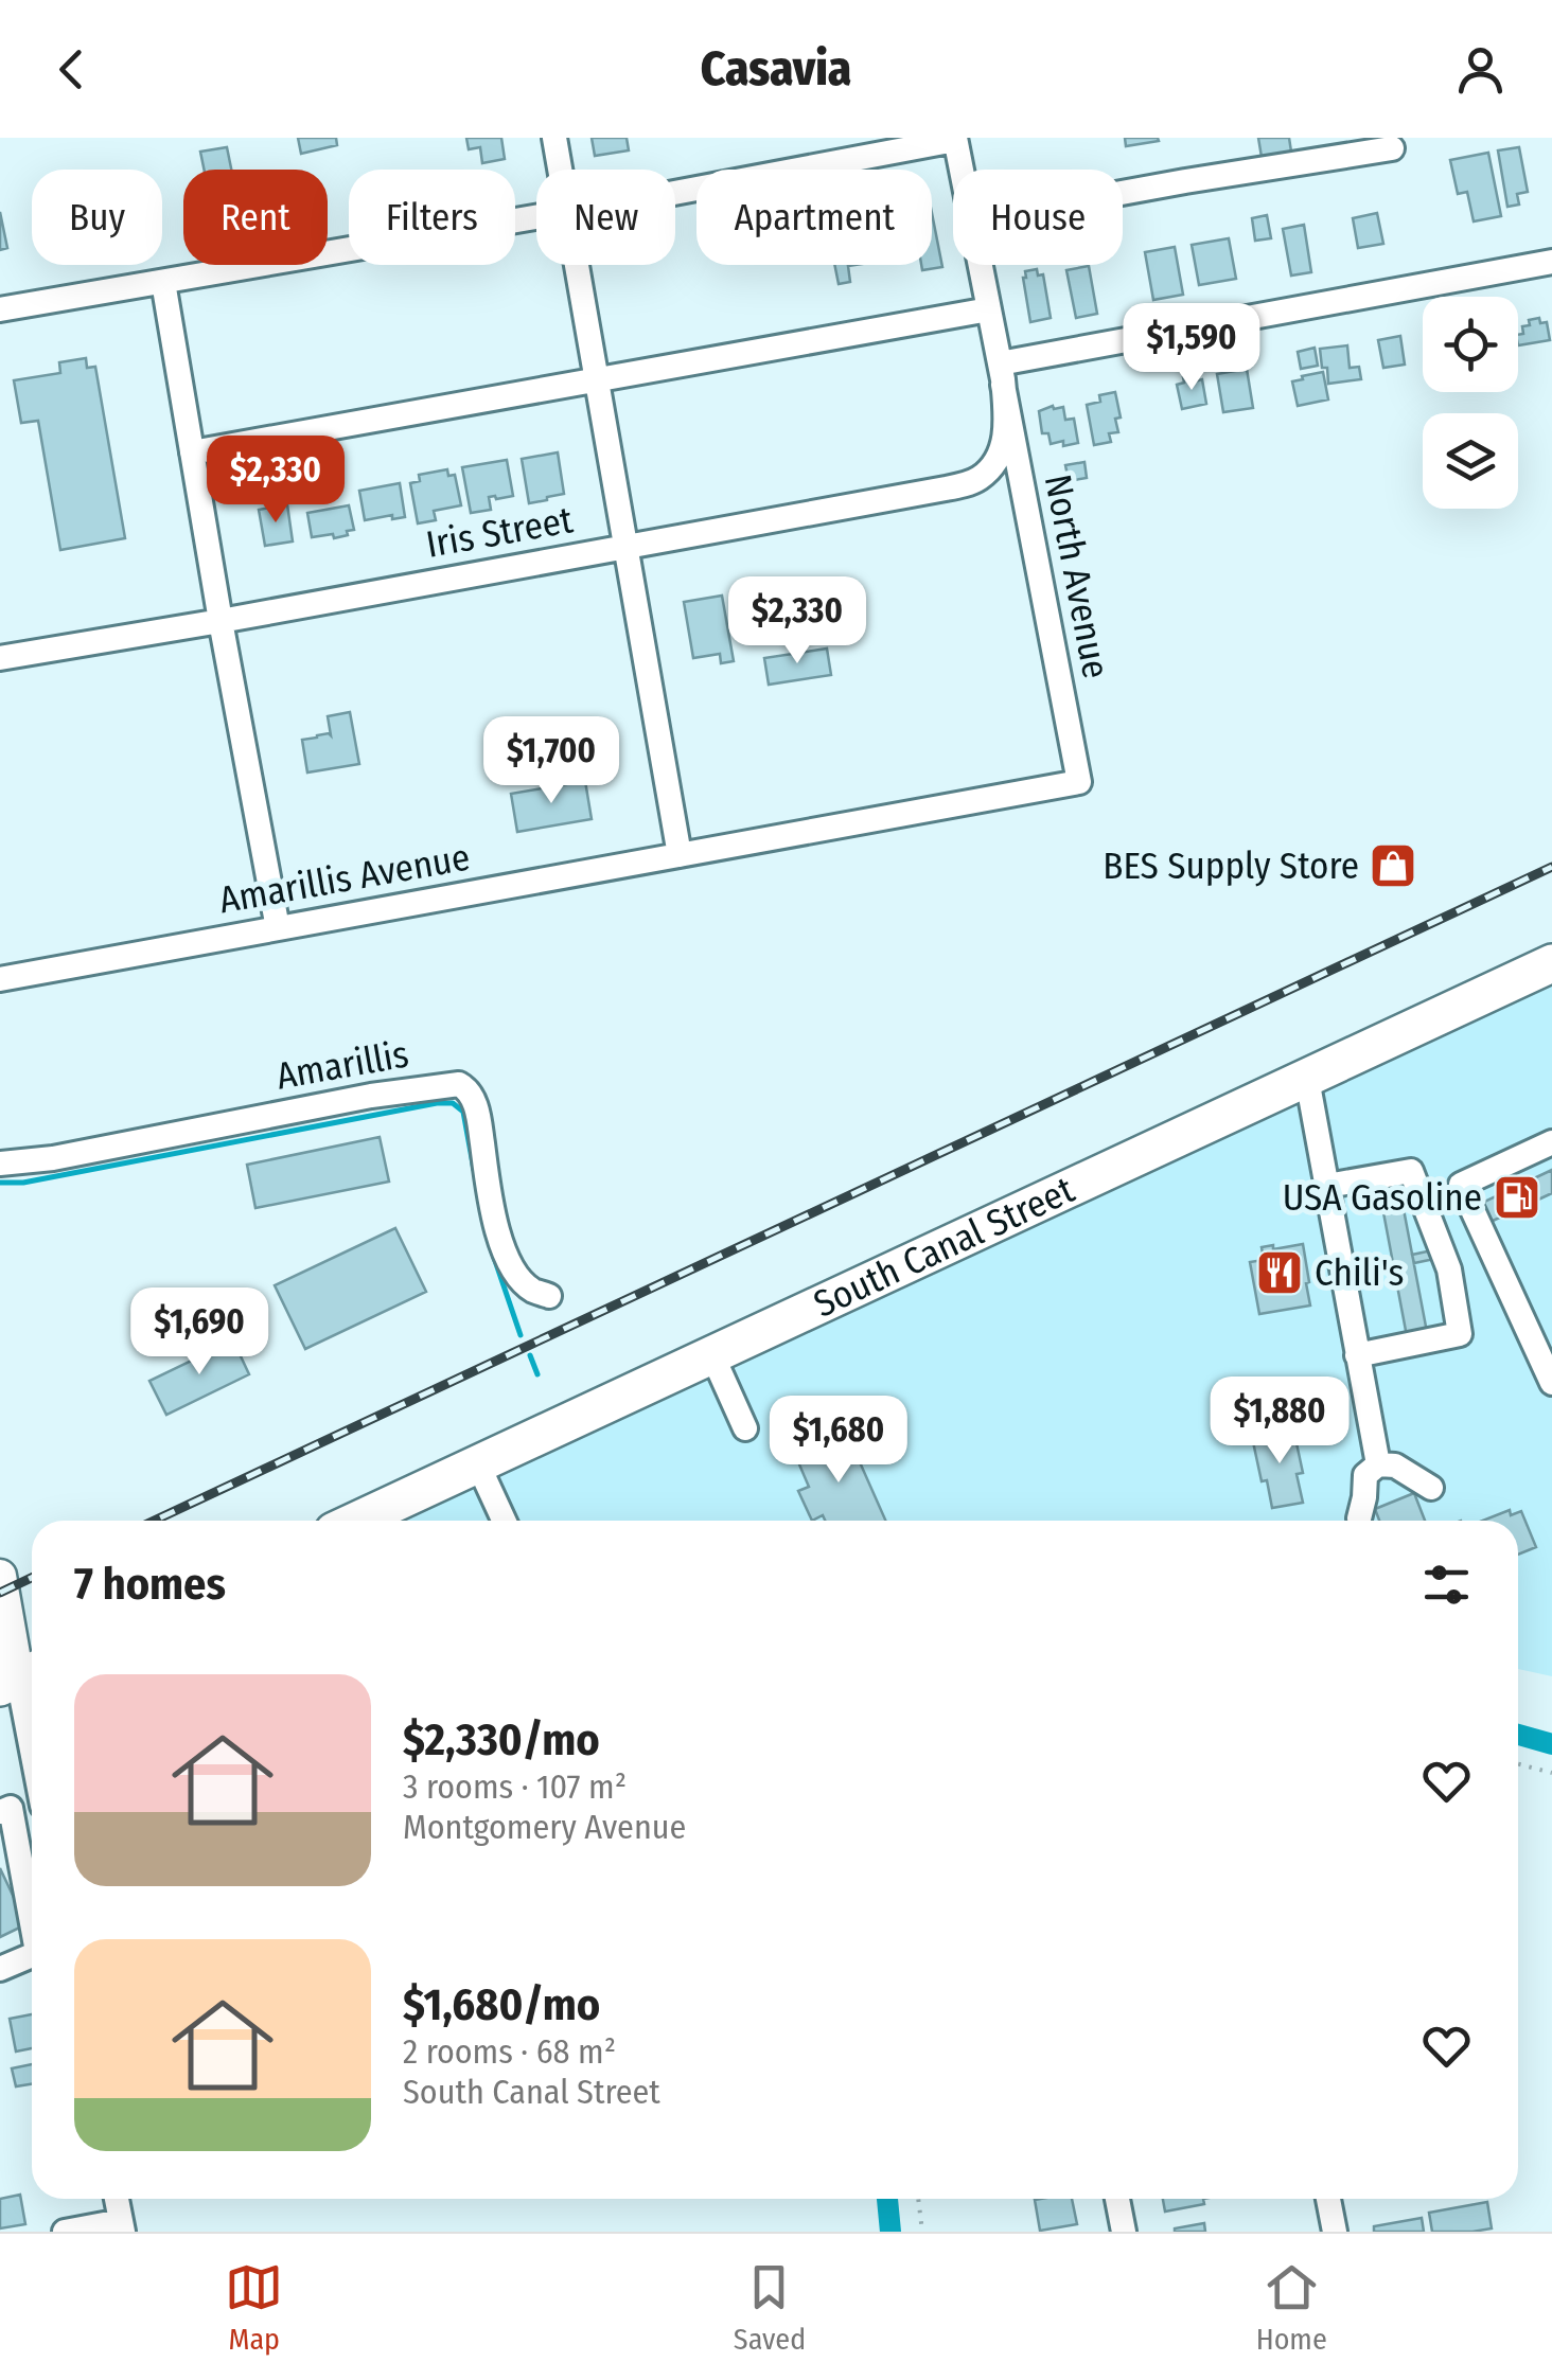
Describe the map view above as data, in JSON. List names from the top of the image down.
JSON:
{
  "streets": {
    "highway": ["South Canal Street"],
    "street": [
      "Iris Street",
      "North Avenue",
      "Amarillis Avenue",
      "Amarillis"
    ]
  },
  "crossings": [
    ["Iris Street", "North Avenue"],
    ["North Avenue", "Amarillis Avenue"]
  ],
  "places": {
    "shop": ["BES Supply Store"],
    "fuel station": ["USA Gasoline"],
    "restaurant": ["Chili's"]
  },
  "page": {
    "header": "Casavia",
    "chip": [
      "Buy",
      "Rent",
      "Filters",
      "New",
      "Apartment",
      "House"
    ],
    "price": [
      "$1,590",
      "$2,330",
      "$2,330",
      "$1,700",
      "$1,690",
      "$1,880",
      "$1,680"
    ],
    "heading": "7 homes",
    "list": [
      {
        "name": "$2,330/mo",
        "note": "3 rooms · 107 m² · Montgomery Avenue"
      },
      {
        "name": "$1,680/mo",
        "note": "2 rooms · 68 m² · South Canal Street"
      }
    ],
    "tabs": ["Map", "Saved", "Home"]
  }
}
